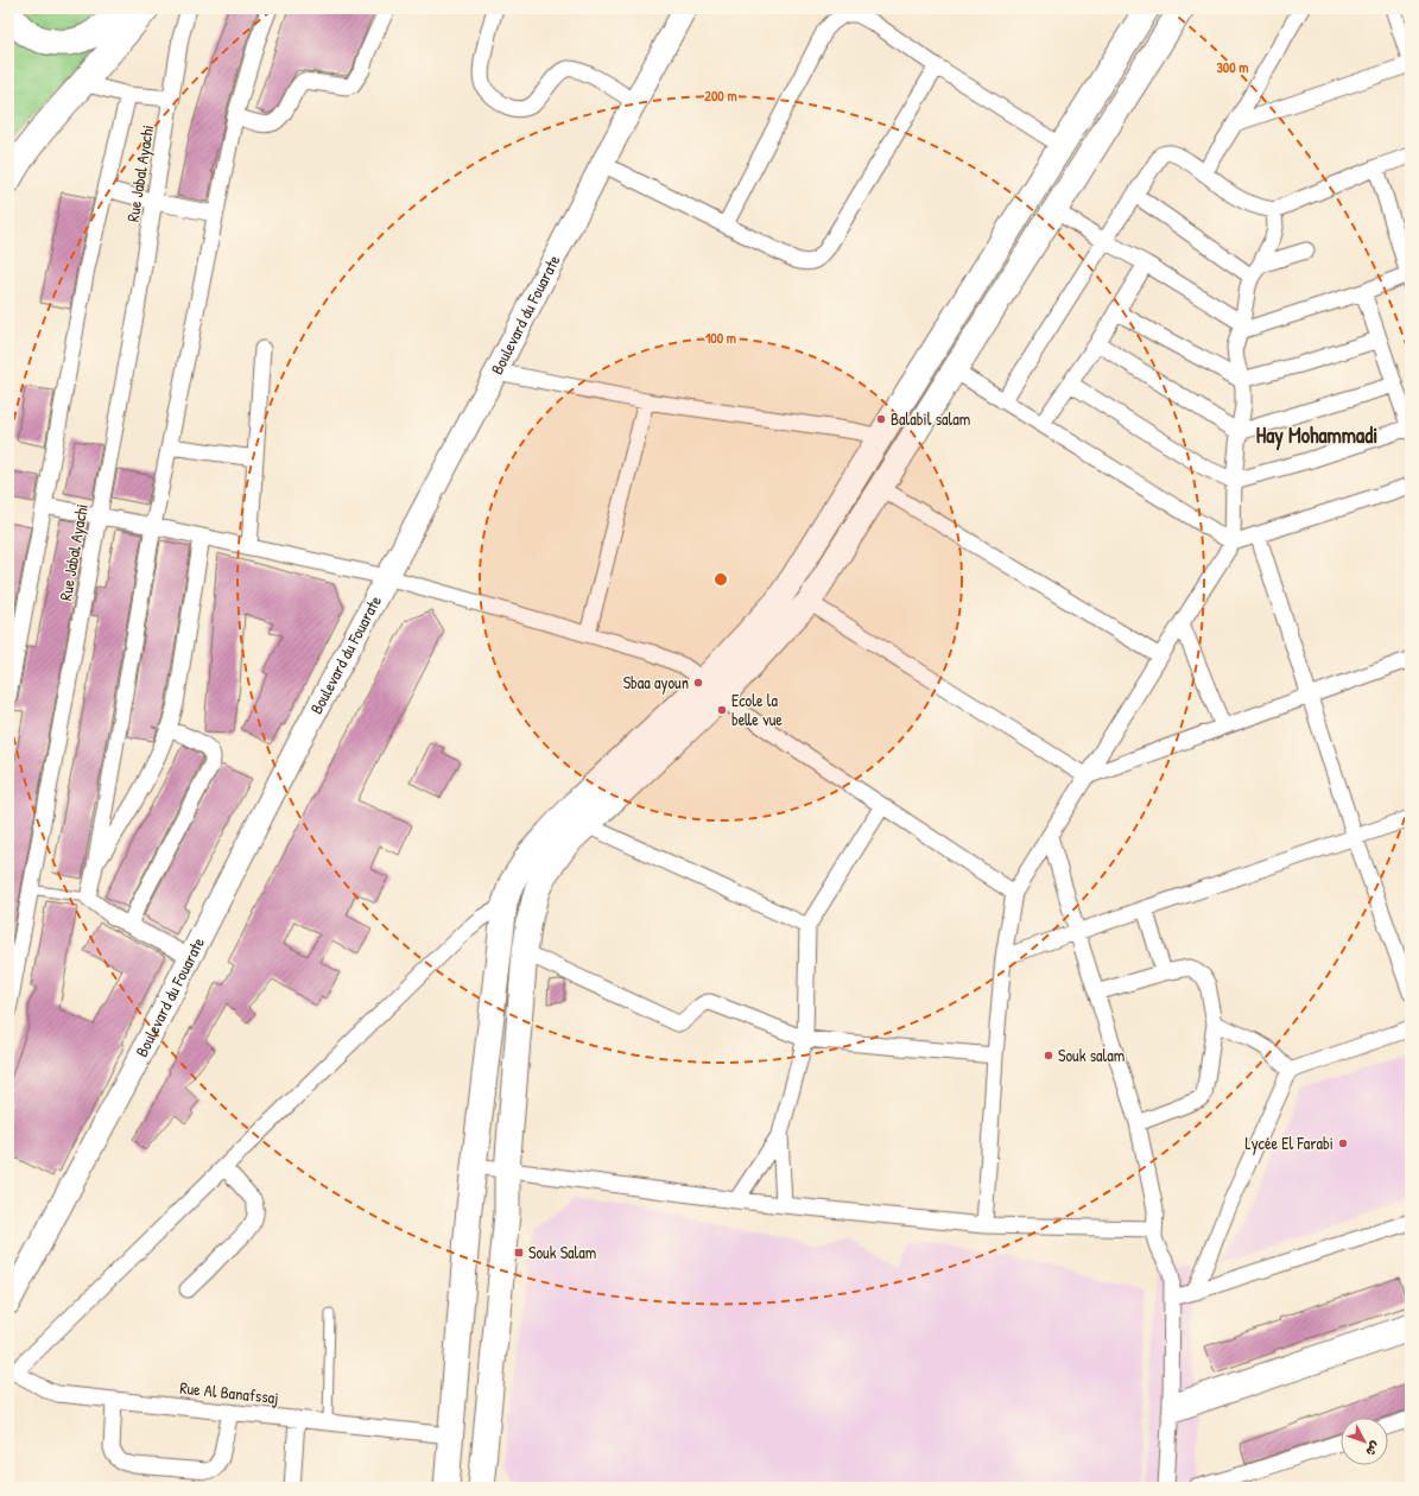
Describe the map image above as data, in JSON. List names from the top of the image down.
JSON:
{
  "streets": {
    "street": ["Rue Jabal Ayachi", "Boulevard du Fouarate", "Rue Al Banafssaj"]
  },
  "districts": ["Hay Mohammadi"],
  "places": {
    "other": [
      "Balabil salam",
      "Sbaa ayoun",
      "Ecole la belle vue",
      "Souk salam",
      "Lycée El Farabi"
    ],
    "transit": ["Souk Salam"]
  },
  "north": "bottom right",
  "rings": ["300 m", "200 m", "100 m"]
}
